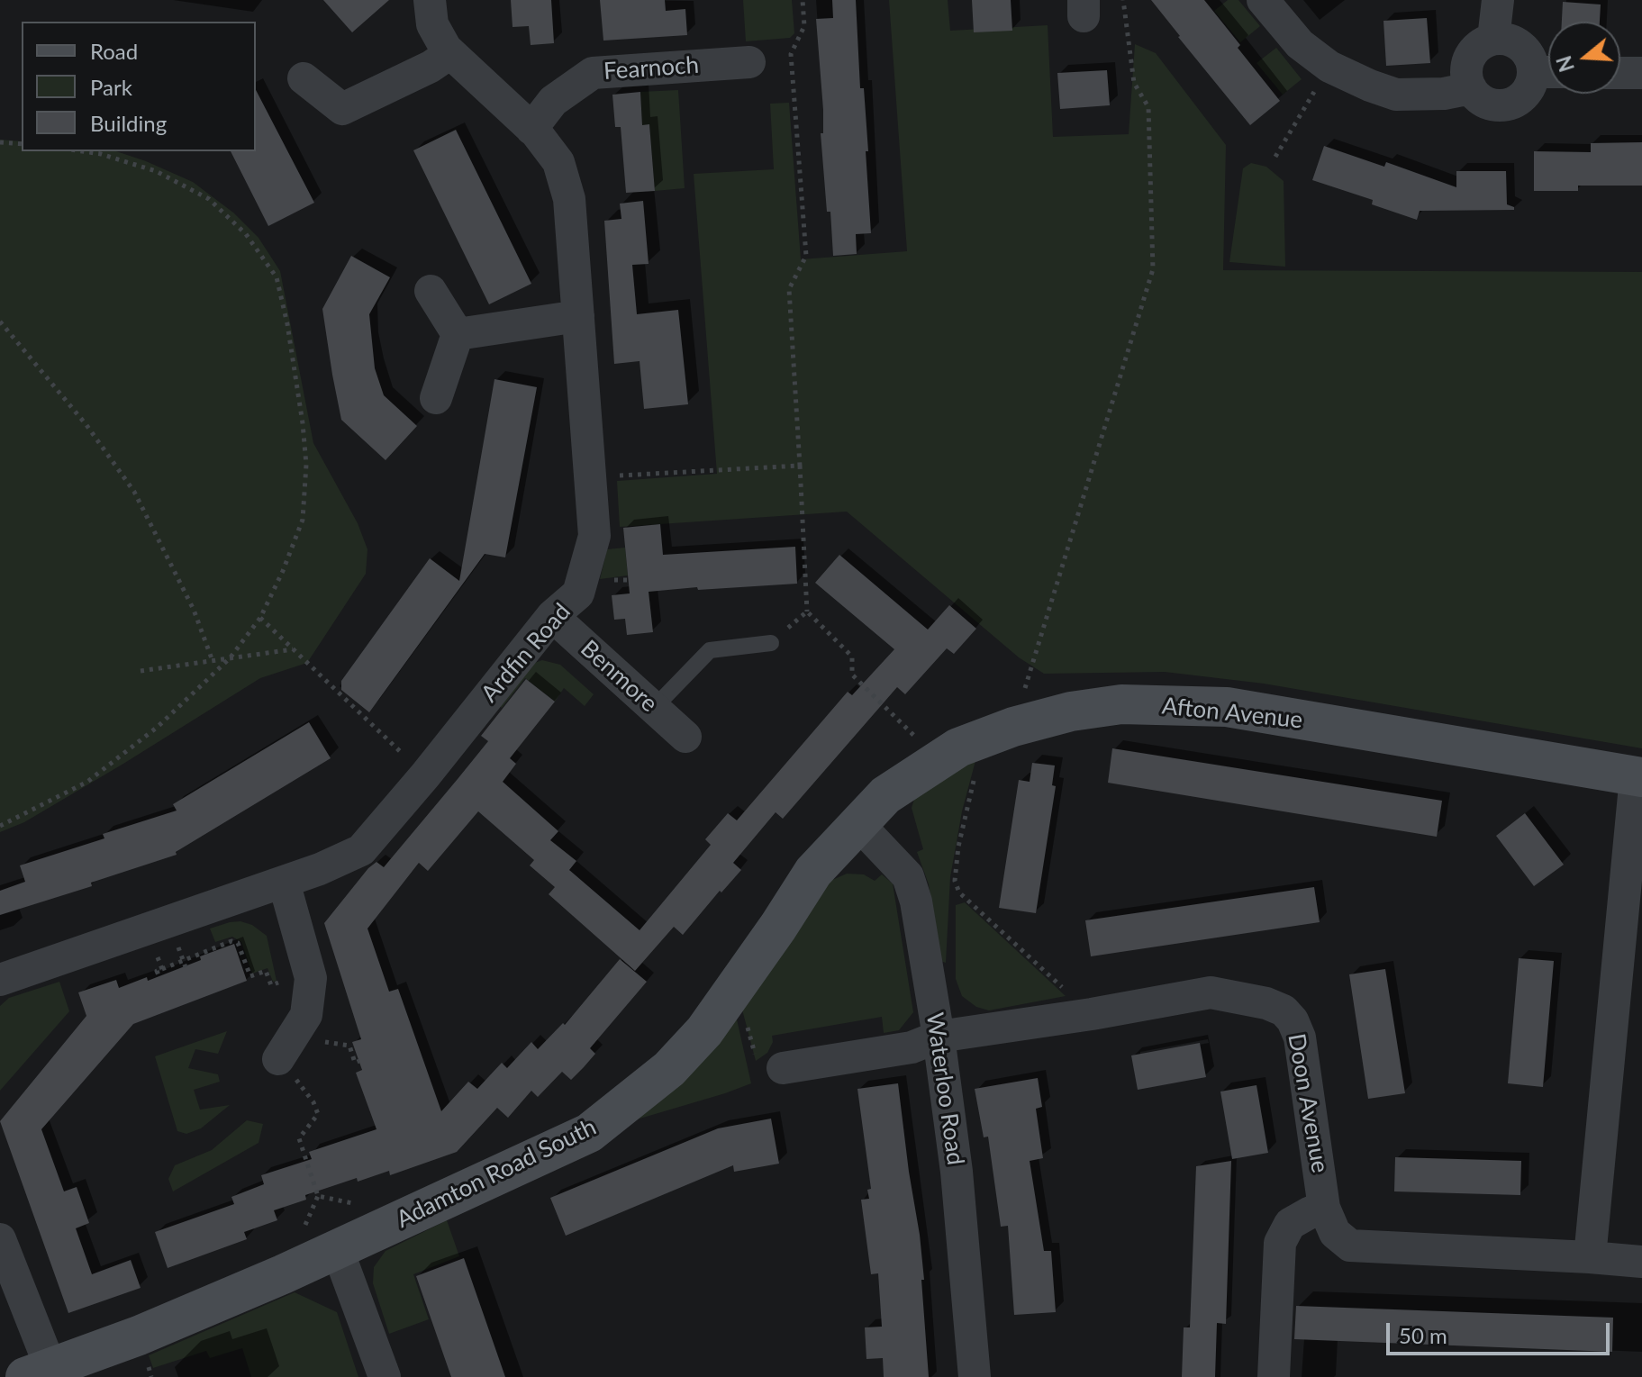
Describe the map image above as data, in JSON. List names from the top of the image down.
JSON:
{
  "streets": {
    "street": [
      "Fearnoch",
      "Ardfin Road",
      "Benmore",
      "Afton Avenue",
      "Waterloo Road",
      "Doon Avenue",
      "Adamton Road South"
    ]
  },
  "crossings": [
    ["Fearnoch", "Ardfin Road"],
    ["Ardfin Road", "Benmore"],
    ["Afton Avenue", "Waterloo Road"],
    ["Afton Avenue", "Adamton Road South"],
    ["Waterloo Road", "Doon Avenue"],
    ["Waterloo Road", "Adamton Road South"]
  ],
  "legend": ["Road", "Park", "Building"],
  "scale_bar": "50 m",
  "north": "left"
}
